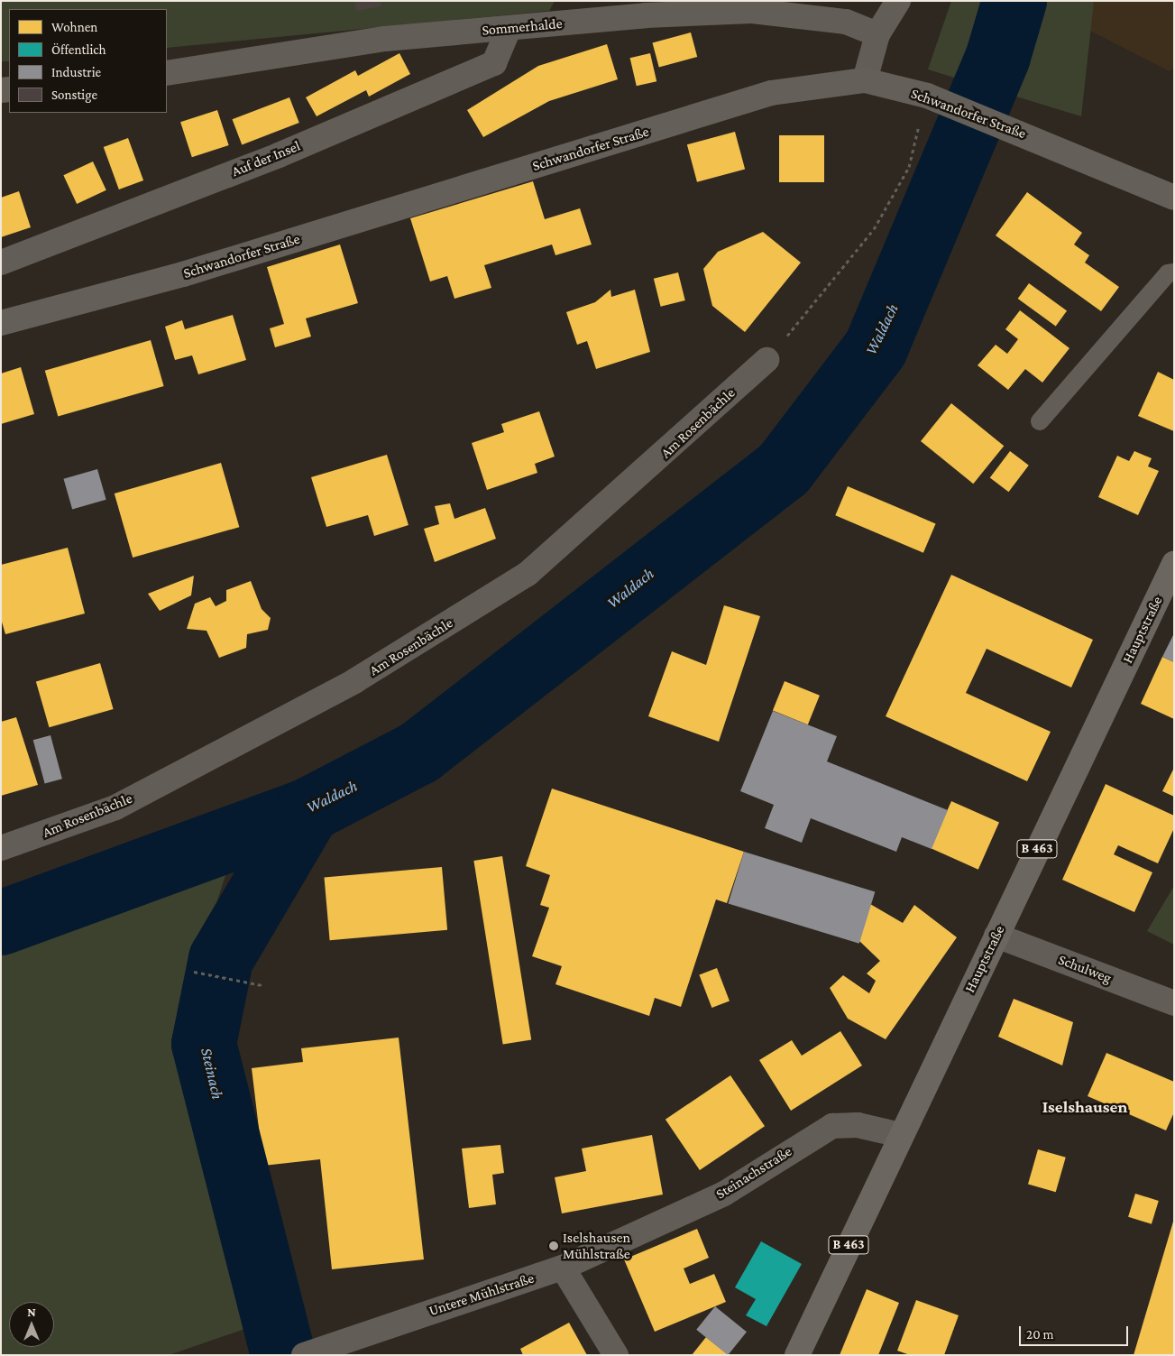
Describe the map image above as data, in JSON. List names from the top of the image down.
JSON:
{
  "streets": {
    "main road": ["Schwandorfer Straße", "Hauptstraße", "B 463"],
    "street": [
      "Sommerhalde",
      "Auf der Insel",
      "Am Rosenbächle",
      "Schulweg",
      "Steinachstraße",
      "Untere Mühlstraße"
    ]
  },
  "crossings": [
    ["Sommerhalde", "Auf der Insel"],
    ["Hauptstraße", "Schulweg"],
    ["Hauptstraße", "Steinachstraße"],
    ["Steinachstraße", "Untere Mühlstraße"]
  ],
  "districts": ["Iselshausen"],
  "water": ["Waldach", "Steinach"],
  "places": ["Iselshausen Mühlstraße"],
  "legend": [
    "Wohnen",
    "Öffentlich",
    "Industrie",
    "Sonstige"
  ],
  "scale_bar": "20 m",
  "north": "top"
}
